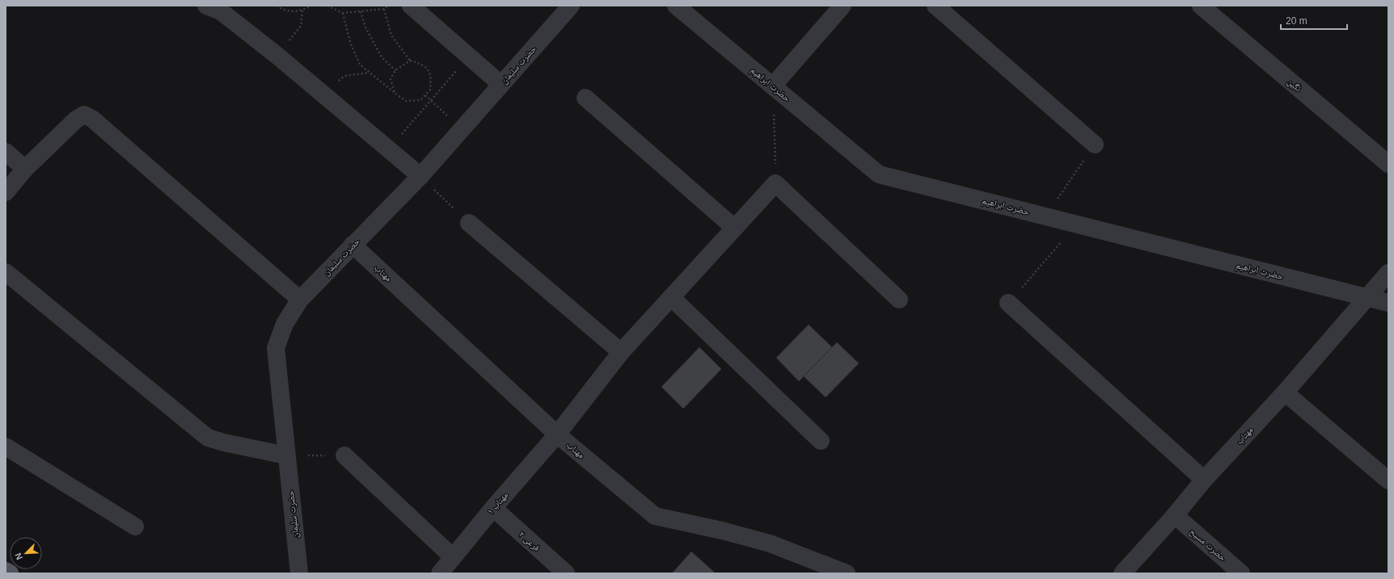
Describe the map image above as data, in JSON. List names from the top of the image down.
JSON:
{
  "streets": {
    "street": [
      "حضرت سلیمان",
      "حضرت ابراهیم",
      "نگین",
      "مهتاب",
      "مهتاب ۱",
      "فرعی ۲",
      "حضرت مسیح"
    ]
  },
  "crossings": [
    ["حضرت سلیمان", "مهتاب"],
    ["حضرت ابراهیم", "مهتاب"],
    ["مهتاب", "مهتاب ۱"],
    ["مهتاب", "حضرت مسیح"],
    ["مهتاب ۱", "فرعی ۲"]
  ],
  "scale_bar": "20 m",
  "north": "bottom left"
}
